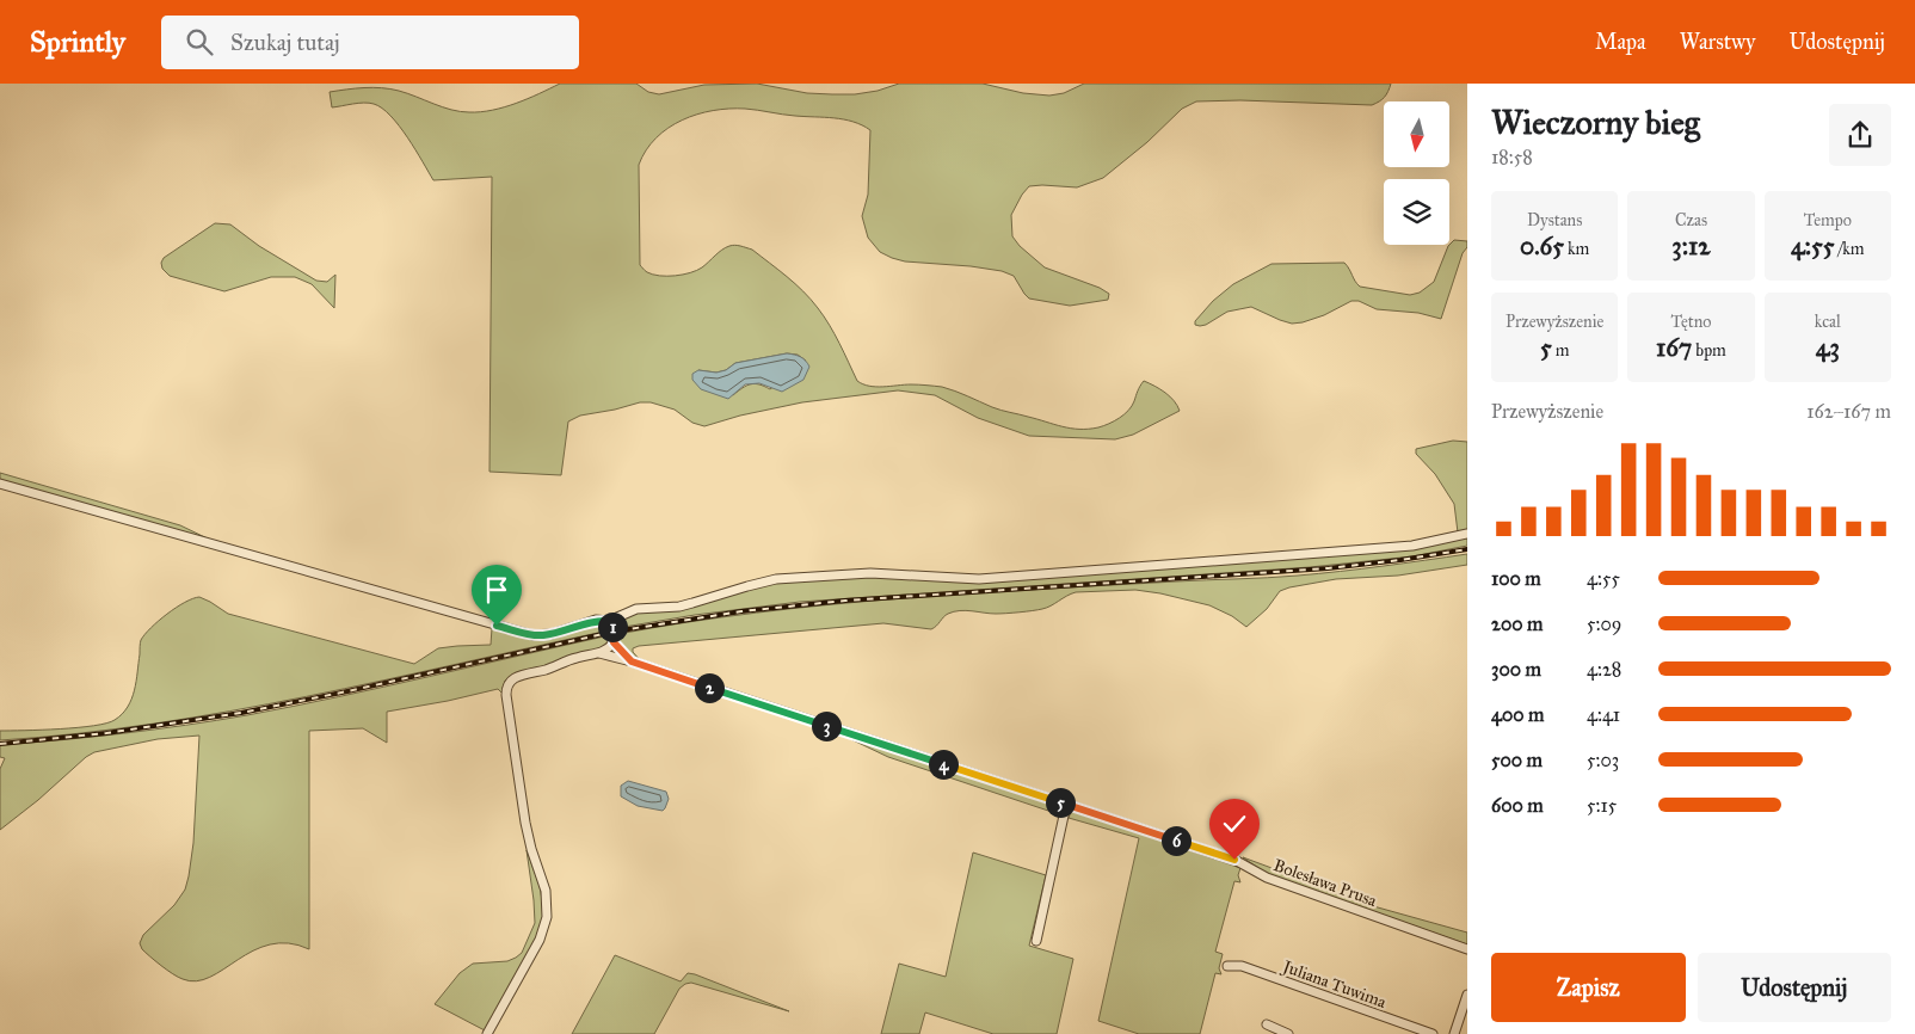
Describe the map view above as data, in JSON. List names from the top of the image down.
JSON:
{
  "streets": {
    "street": ["Bolesława Prusa", "Juliana Tuwima"]
  },
  "north": "bottom",
  "page": {
    "header": "Sprintly",
    "search": "Szukaj tutaj",
    "nav": ["Mapa", "Warstwy", "Udostępnij"],
    "heading": ["Wieczorny bieg", "18:58"],
    "stats": [
      ["Dystans", "0.65 km"],
      ["Czas", "3:12"],
      ["Tempo", "4:55 /km"],
      ["Przewyższenie", "5 m"],
      ["Tętno", "167 bpm"],
      ["kcal", "43"]
    ],
    "chart": ["Przewyższenie", "162–167 m"],
    "list": [
      {
        "name": "100 m",
        "note": "4:55"
      },
      {
        "name": "200 m",
        "note": "5:09"
      },
      {
        "name": "300 m",
        "note": "4:28"
      },
      {
        "name": "400 m",
        "note": "4:41"
      },
      {
        "name": "500 m",
        "note": "5:03"
      },
      {
        "name": "600 m",
        "note": "5:15"
      }
    ],
    "pins": [
      "1",
      "2",
      "3",
      "4",
      "5",
      "6"
    ],
    "buttons": ["Zapisz", "Udostępnij"]
  }
}
